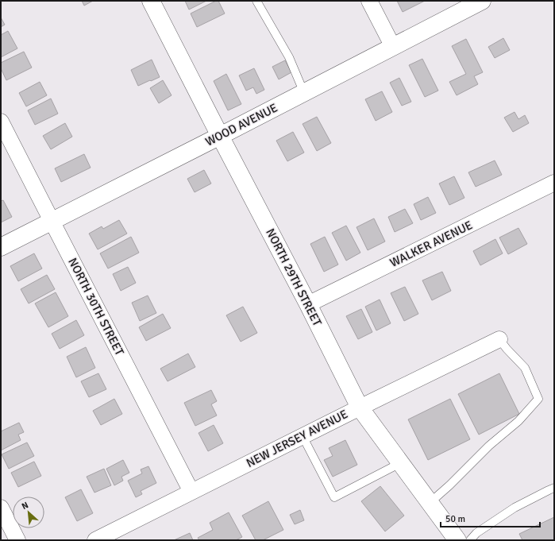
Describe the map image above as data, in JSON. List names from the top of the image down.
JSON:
{
  "streets": {
    "street": [
      "WOOD AVENUE",
      "WALKER AVENUE",
      "NORTH 29TH STREET",
      "NORTH 30TH STREET",
      "NEW JERSEY AVENUE"
    ]
  },
  "crossings": [
    ["WOOD AVENUE", "NORTH 29TH STREET"],
    ["WOOD AVENUE", "NORTH 30TH STREET"],
    ["WALKER AVENUE", "NORTH 29TH STREET"],
    ["NORTH 29TH STREET", "NEW JERSEY AVENUE"],
    ["NORTH 30TH STREET", "NEW JERSEY AVENUE"]
  ],
  "scale_bar": "50 m",
  "north": "top left"
}
